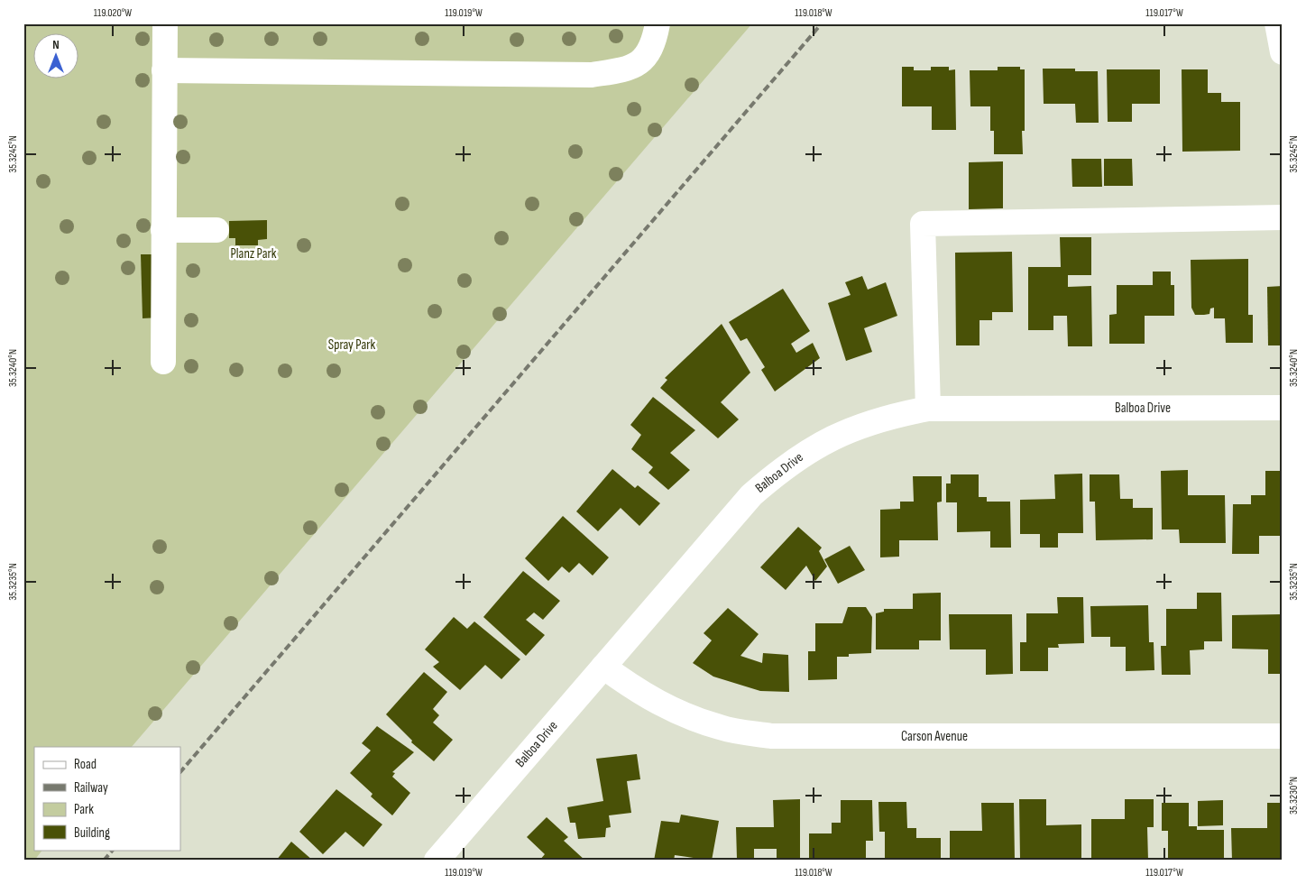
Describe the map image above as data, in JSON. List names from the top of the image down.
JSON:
{
  "streets": {
    "street": ["Balboa Drive", "Carson Avenue"]
  },
  "crossings": [
    ["Balboa Drive", "Carson Avenue"]
  ],
  "parks": ["Planz Park", "Spray Park"],
  "legend": [
    "Road",
    "Railway",
    "Park",
    "Building"
  ],
  "north": "top",
  "coordinates": [
    "119.020°W",
    "119.019°W",
    "119.018°W",
    "119.017°W",
    "35.3245°N",
    "35.3240°N",
    "35.3235°N",
    "35.3230°N"
  ]
}
